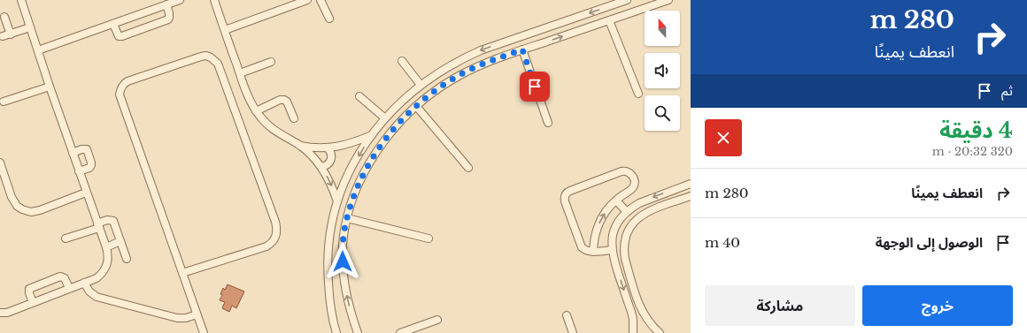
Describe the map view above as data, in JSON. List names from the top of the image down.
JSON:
{
  "north": "top",
  "page": {
    "turn": ["280 m", "انعطف يمينًا"],
    "then": "ثم",
    "heading": ["4 دقيقة", "320 m · 20:32"],
    "list": [
      {
        "name": "انعطف يمينًا",
        "value": "280 m"
      },
      {
        "name": "الوصول إلى الوجهة",
        "value": "40 m"
      }
    ],
    "buttons": ["خروج", "مشاركة"]
  }
}
